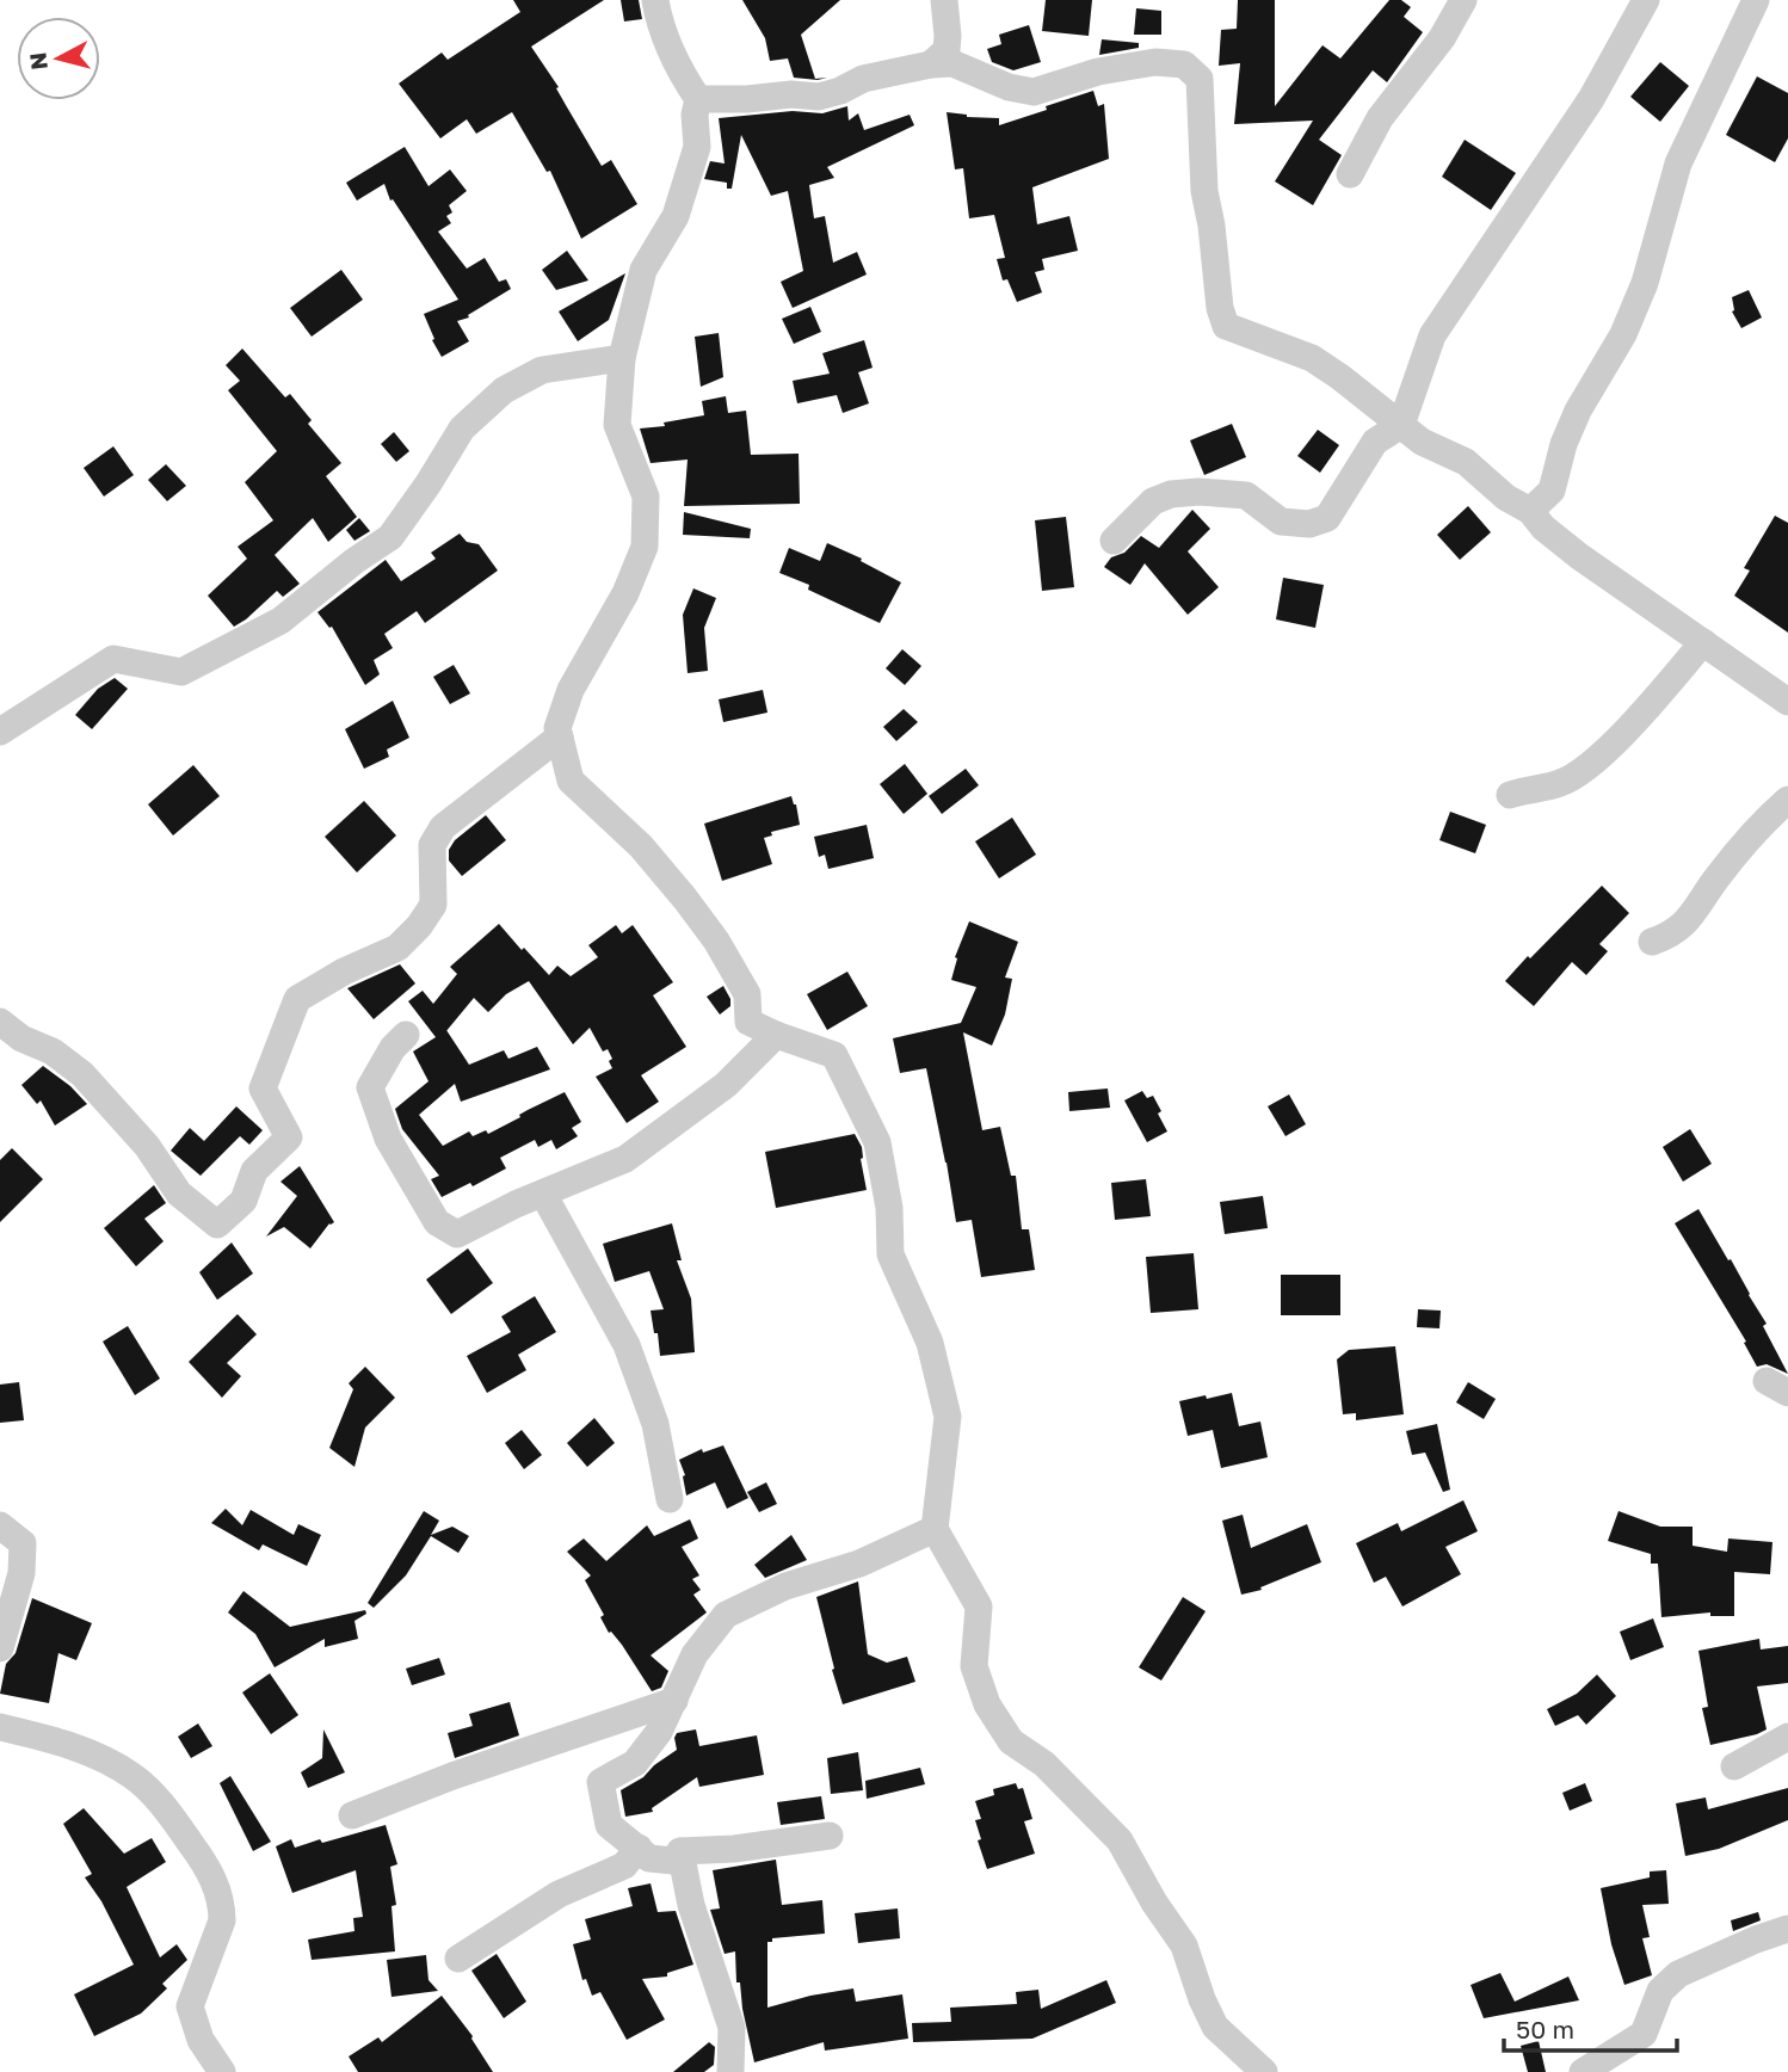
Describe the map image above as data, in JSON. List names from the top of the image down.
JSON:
{
  "scale_bar": "50 m",
  "north": "left"
}
